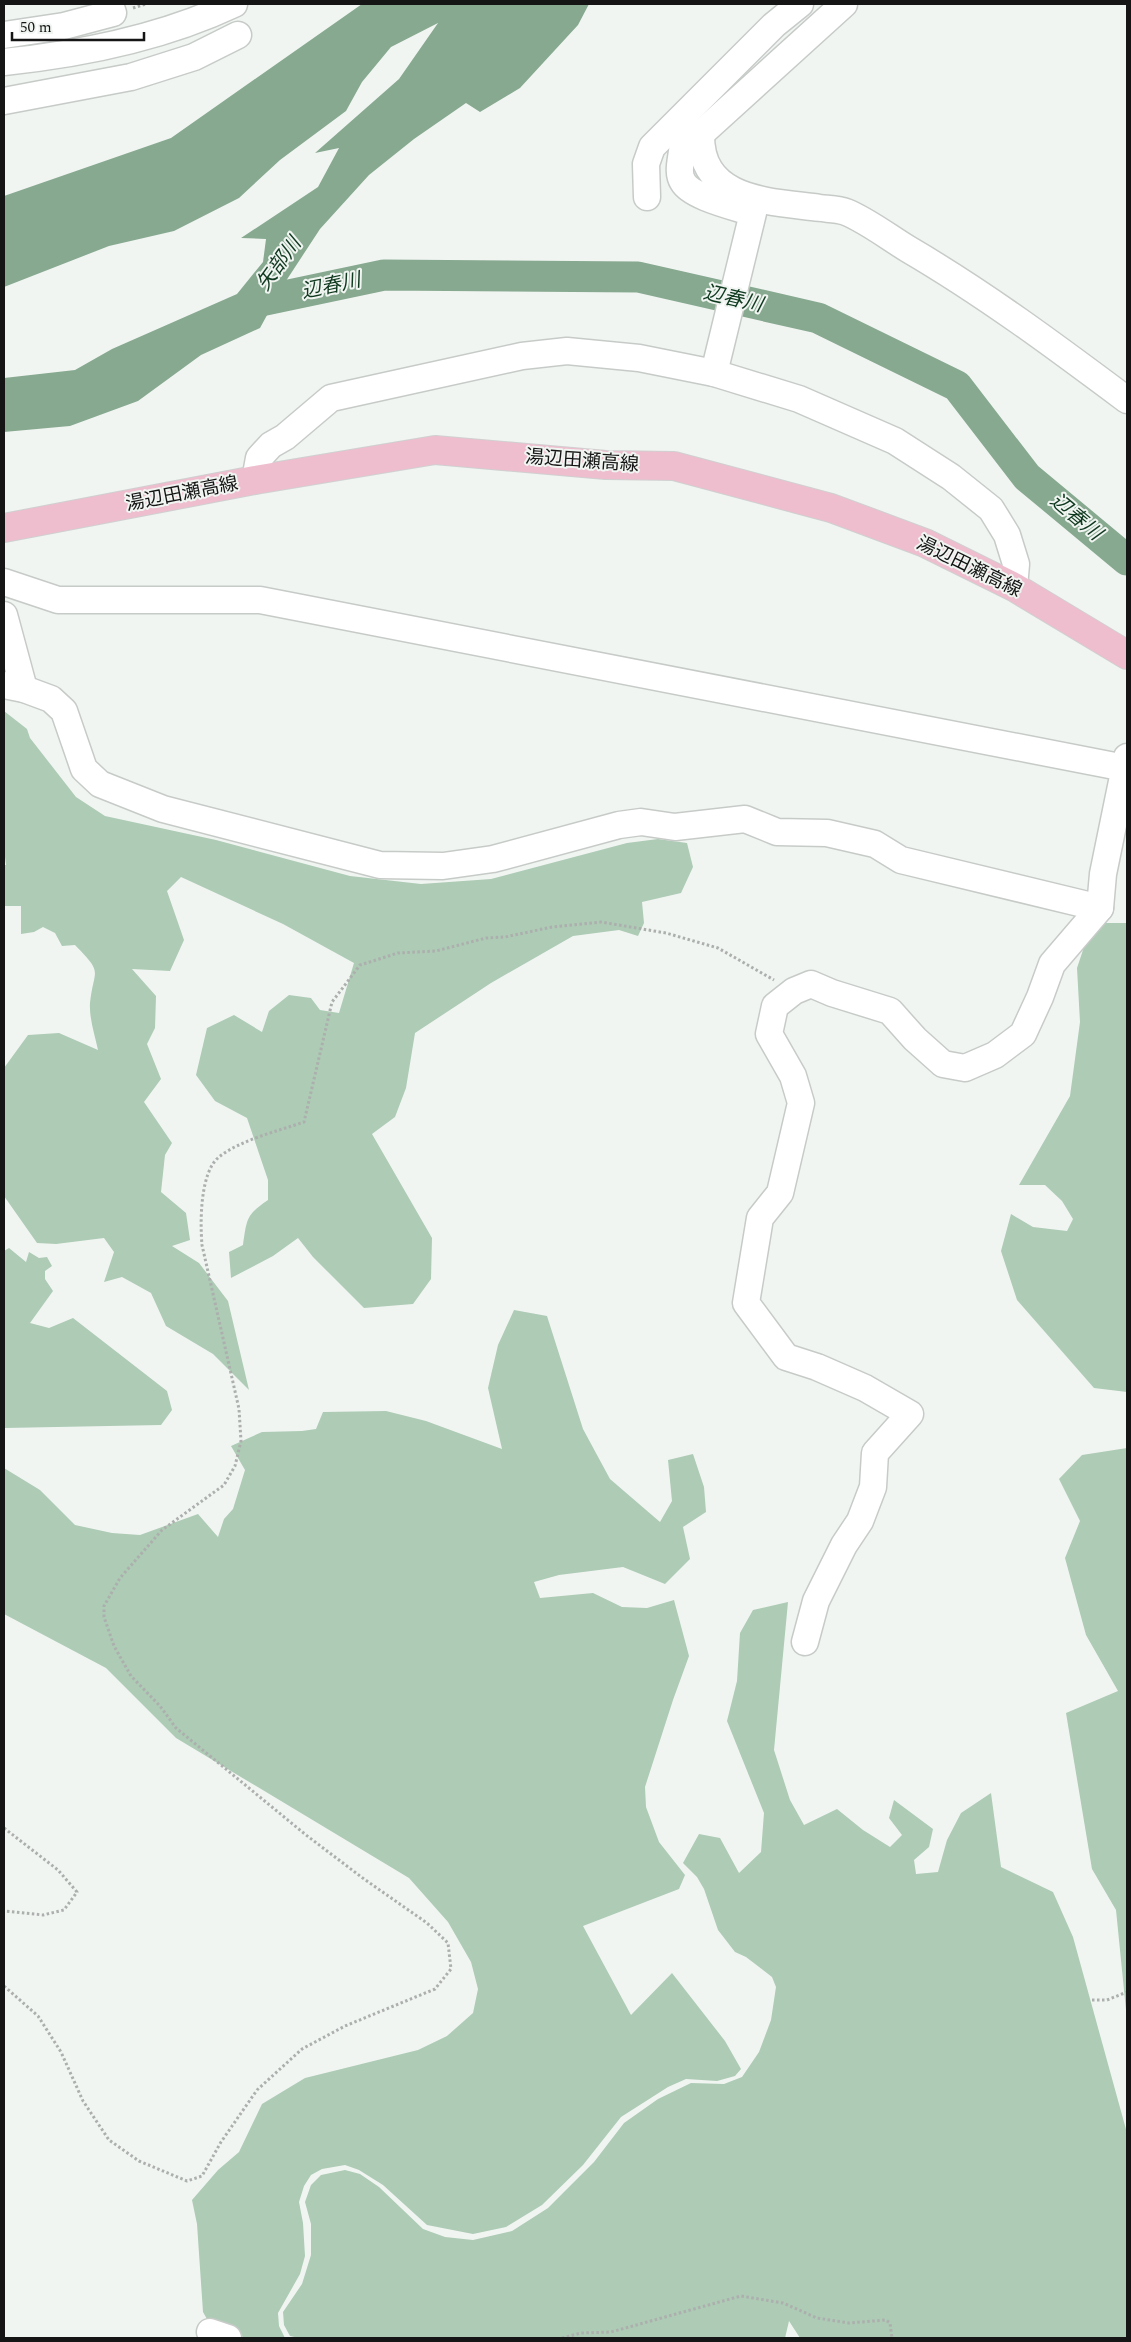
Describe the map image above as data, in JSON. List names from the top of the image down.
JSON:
{
  "streets": {
    "main road": ["湯辺田瀬高線"]
  },
  "water": ["矢部川", "辺春川"],
  "scale_bar": "50 m"
}
